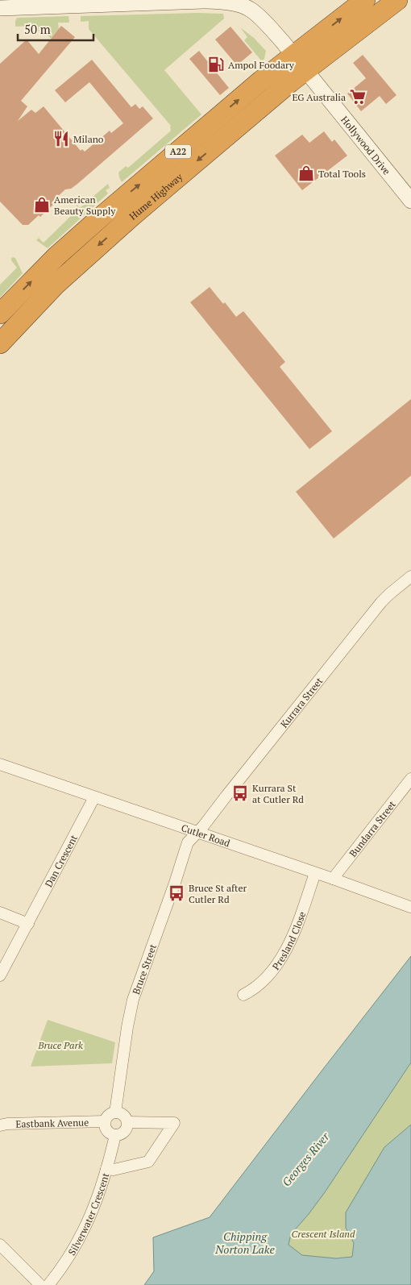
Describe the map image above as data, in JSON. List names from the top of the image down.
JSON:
{
  "streets": {
    "highway": ["A22", "Hume Highway"],
    "street": [
      "Hollywood Drive",
      "Kurrara Street",
      "Bundarra Street",
      "Cutler Road",
      "Dan Crescent",
      "Presland Close",
      "Bruce Street",
      "Eastbank Avenue",
      "Silverwater Crescent"
    ]
  },
  "crossings": [
    ["Hollywood Drive", "Hume Highway"],
    ["Kurrara Street", "Cutler Road"],
    ["Kurrara Street", "Bruce Street"],
    ["Bundarra Street", "Cutler Road"],
    ["Cutler Road", "Dan Crescent"],
    ["Cutler Road", "Presland Close"],
    ["Cutler Road", "Bruce Street"],
    ["Bruce Street", "Eastbank Avenue"],
    ["Bruce Street", "Silverwater Crescent"],
    ["Eastbank Avenue", "Silverwater Crescent"]
  ],
  "water": ["Georges River", "Chipping Norton Lake"],
  "parks": ["Bruce Park", "Crescent Island"],
  "places": {
    "fuel station": ["Ampol Foodary"],
    "supermarket": ["EG Australia"],
    "restaurant": ["Milano"],
    "shop": ["Total Tools", "American Beauty Supply"],
    "bus stop": ["Kurrara St at Cutler Rd", "Bruce St after Cutler Rd"]
  },
  "scale_bar": "50 m"
}
